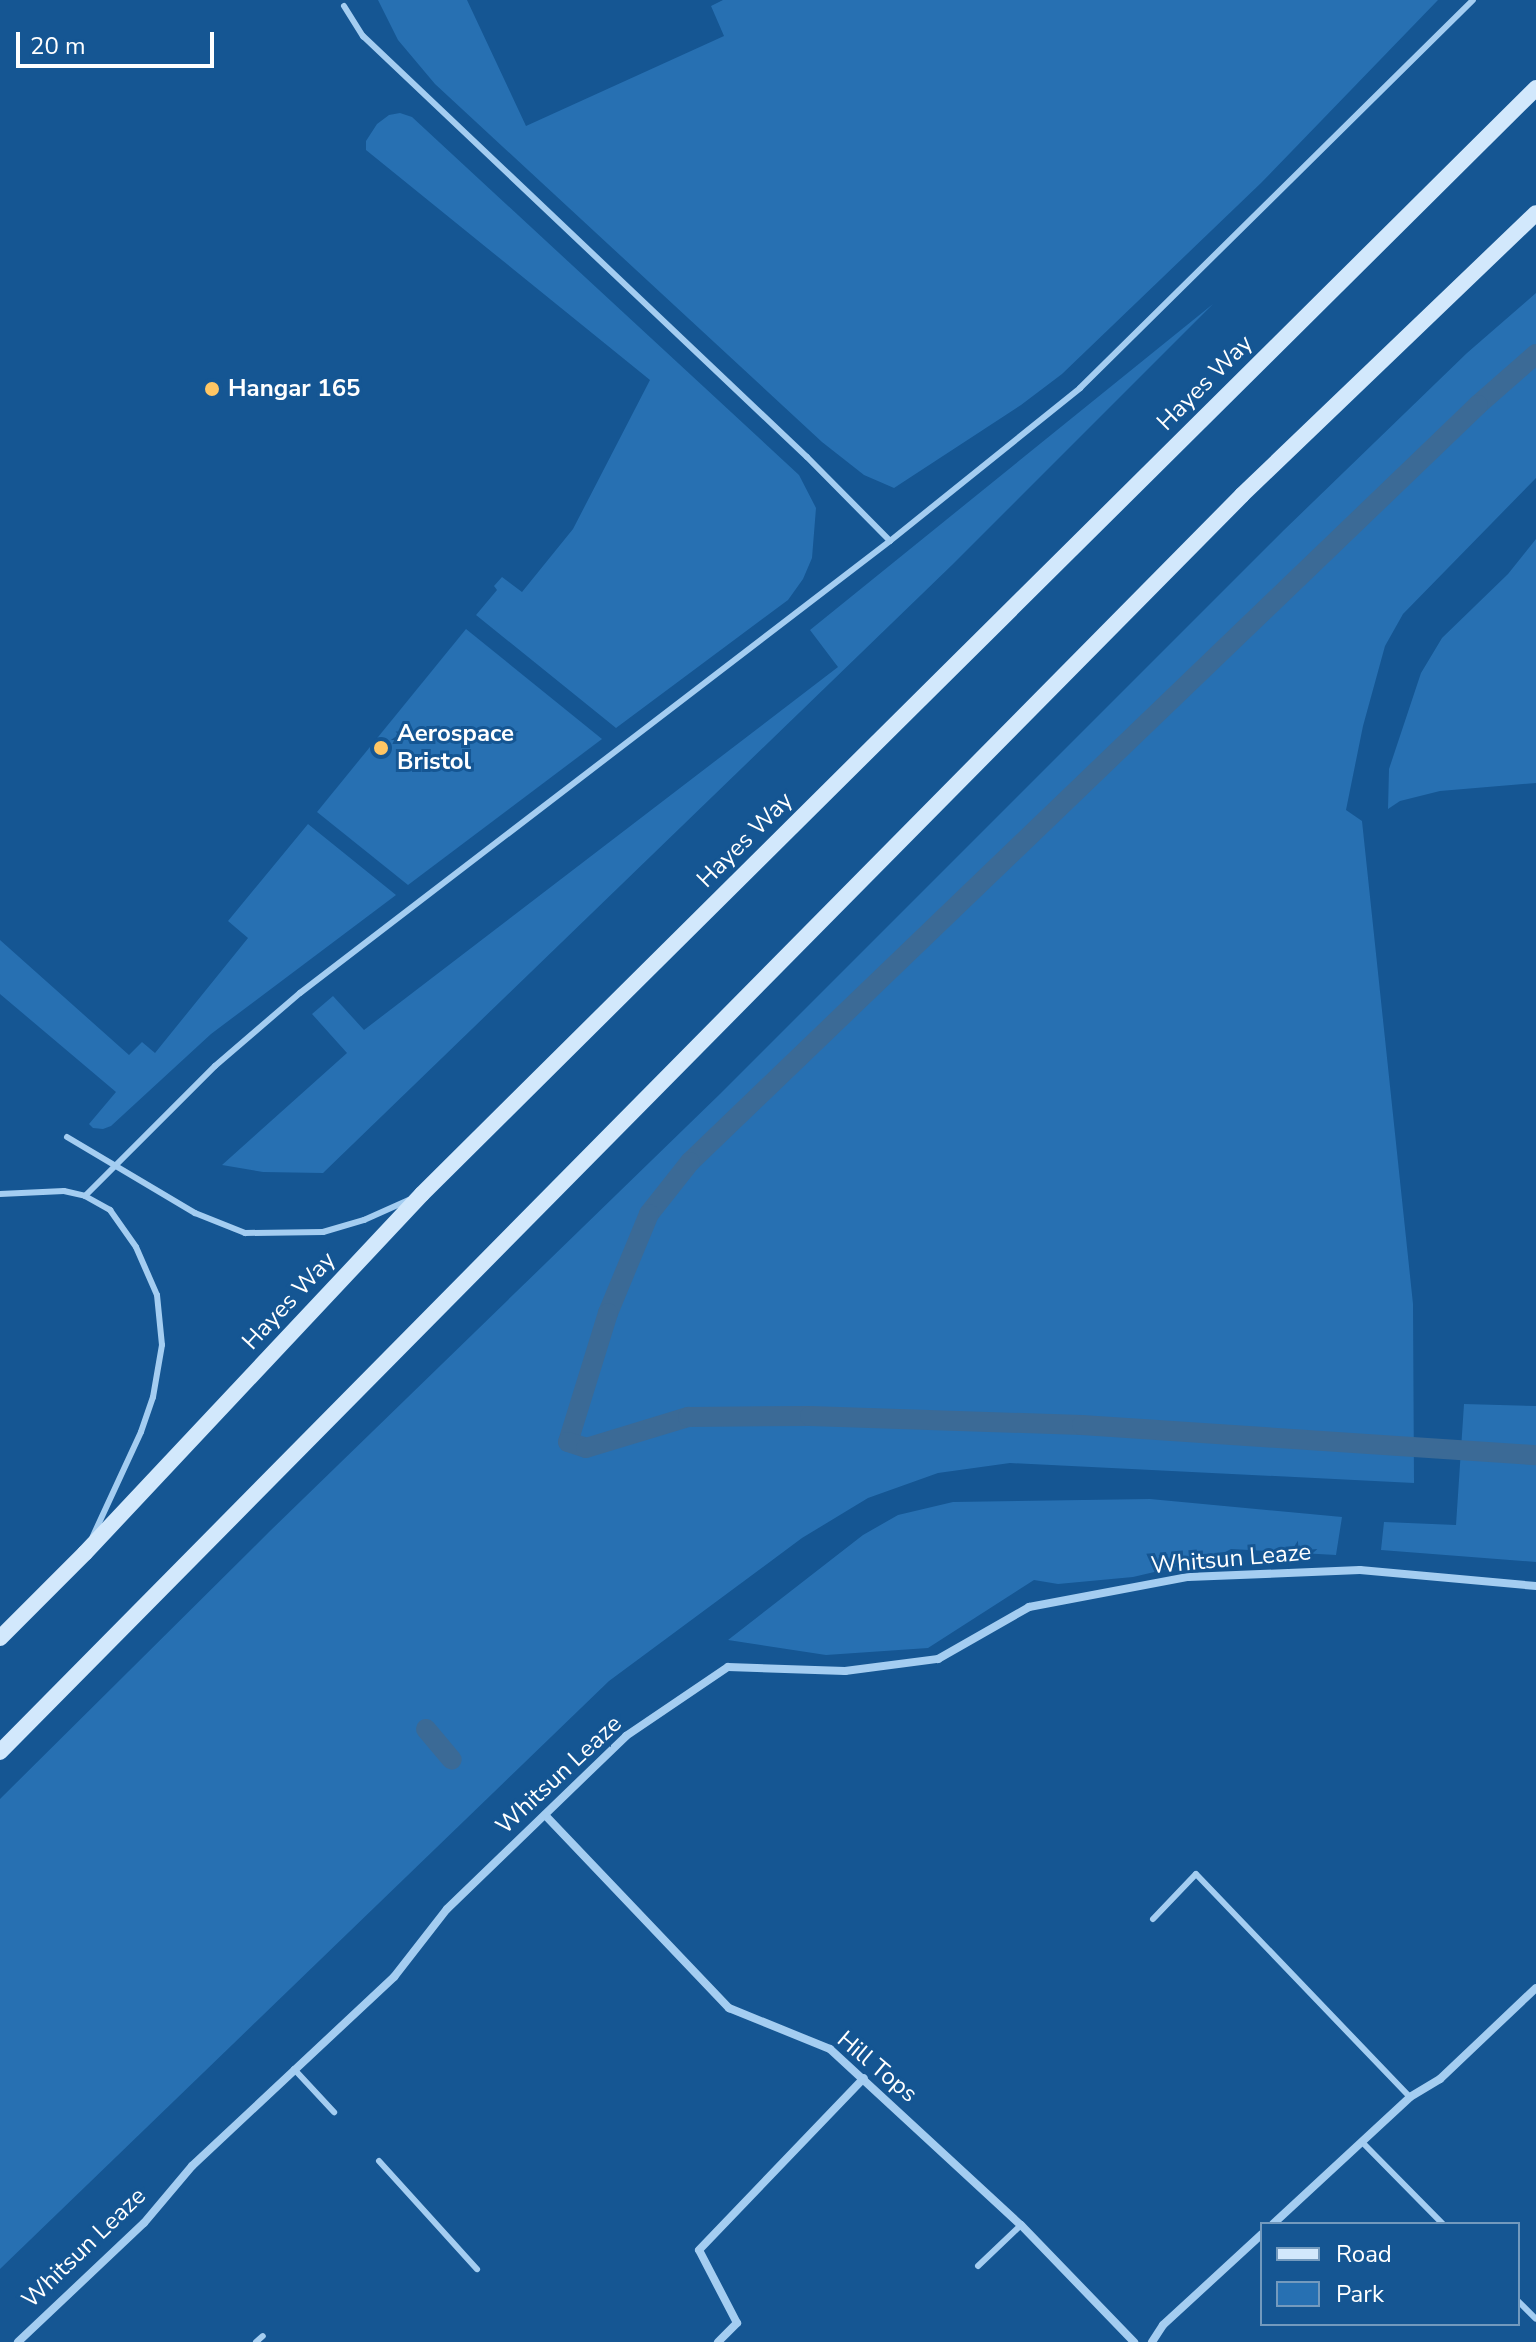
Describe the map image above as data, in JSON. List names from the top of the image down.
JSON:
{
  "streets": {
    "street": ["Hayes Way", "Whitsun Leaze", "Hill Tops"]
  },
  "crossings": [
    ["Whitsun Leaze", "Hill Tops"]
  ],
  "places": ["Hangar 165", "Aerospace Bristol"],
  "legend": ["Road", "Park"],
  "scale_bar": "20 m"
}
